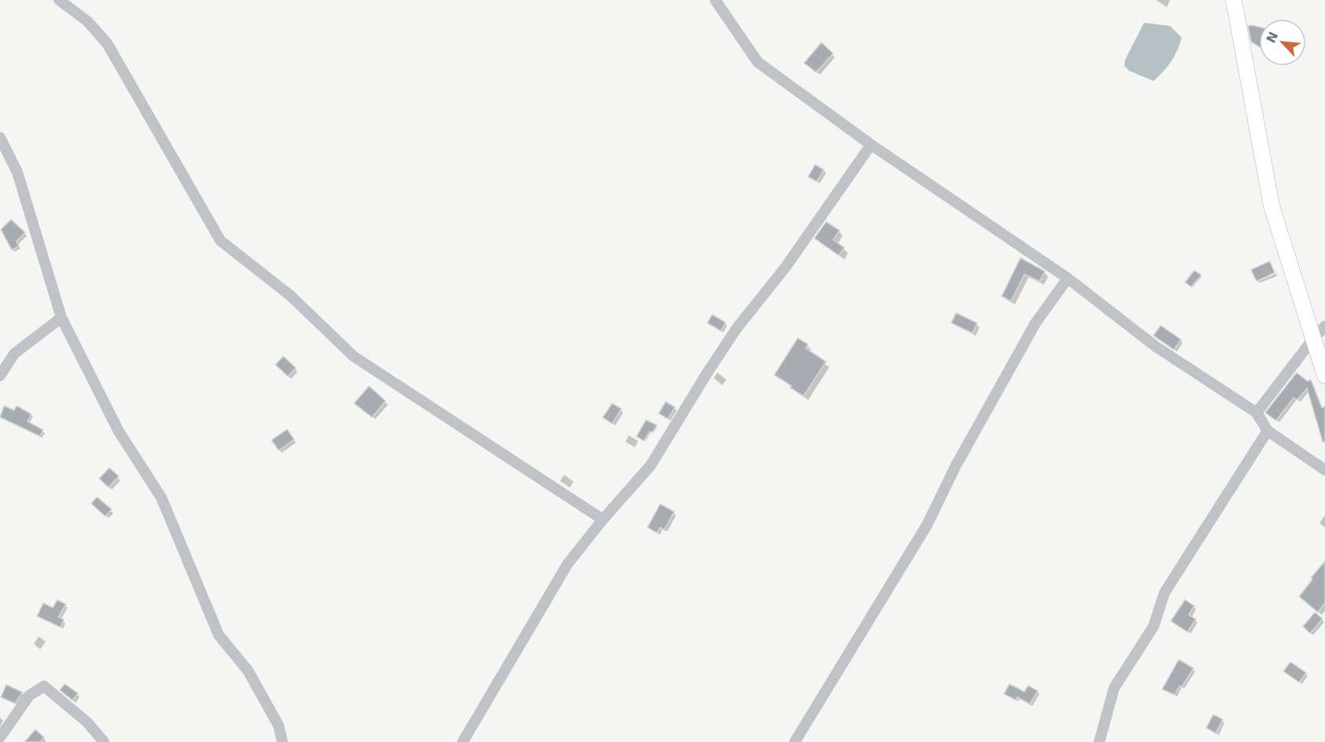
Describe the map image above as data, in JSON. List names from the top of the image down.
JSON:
{
  "north": "top left"
}
